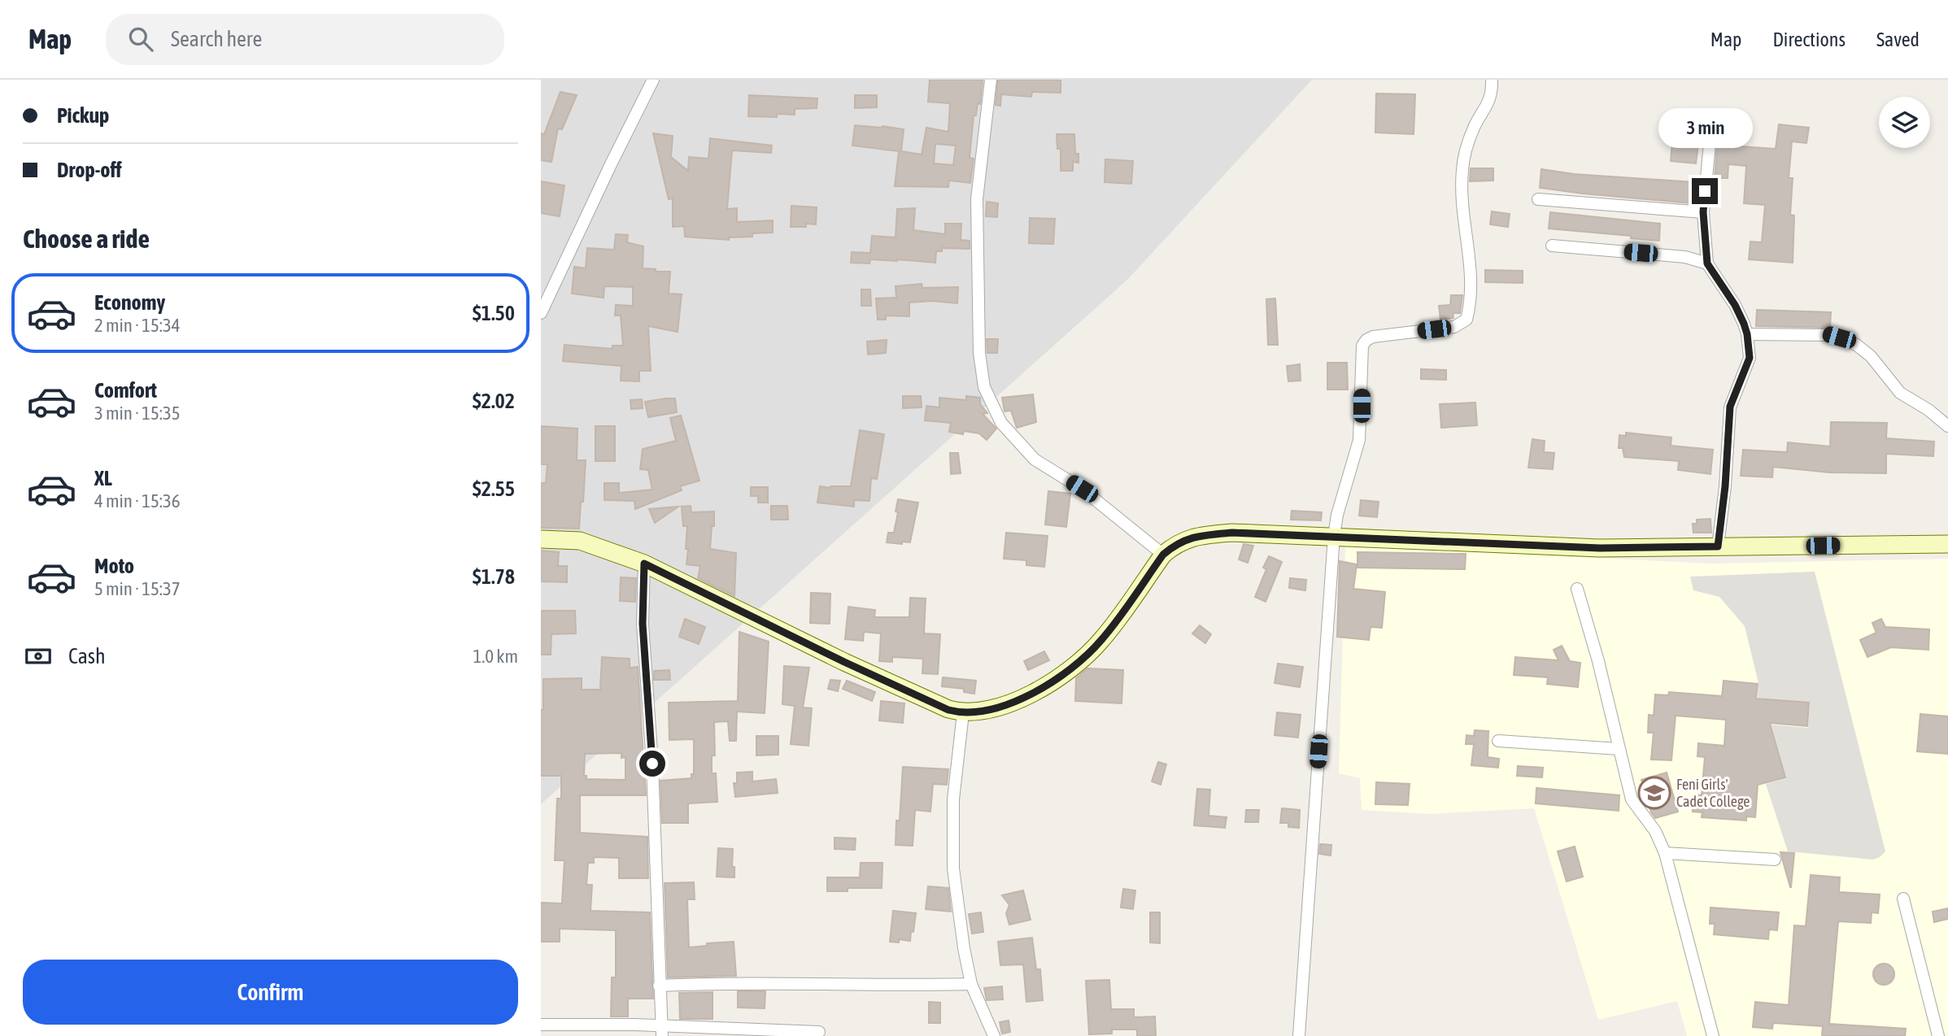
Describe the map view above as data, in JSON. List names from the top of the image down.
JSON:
{
  "places": {
    "school or university": ["Feni Girls' Cadet College"]
  },
  "page": {
    "header": "Map",
    "search": "Search here",
    "nav": ["Map", "Directions", "Saved"],
    "banner": ["Pickup", "Drop-off"],
    "bubble": "3 min",
    "heading": "Choose a ride",
    "list": [
      {
        "name": "Economy",
        "note": "2 min · 15:34",
        "value": "$1.50"
      },
      {
        "name": "Comfort",
        "note": "3 min · 15:35",
        "value": "$2.02"
      },
      {
        "name": "XL",
        "note": "4 min · 15:36",
        "value": "$2.55"
      },
      {
        "name": "Moto",
        "note": "5 min · 15:37",
        "value": "$1.78"
      }
    ],
    "pay": ["Cash", "1.0 km"],
    "buttons": "Confirm"
  }
}
